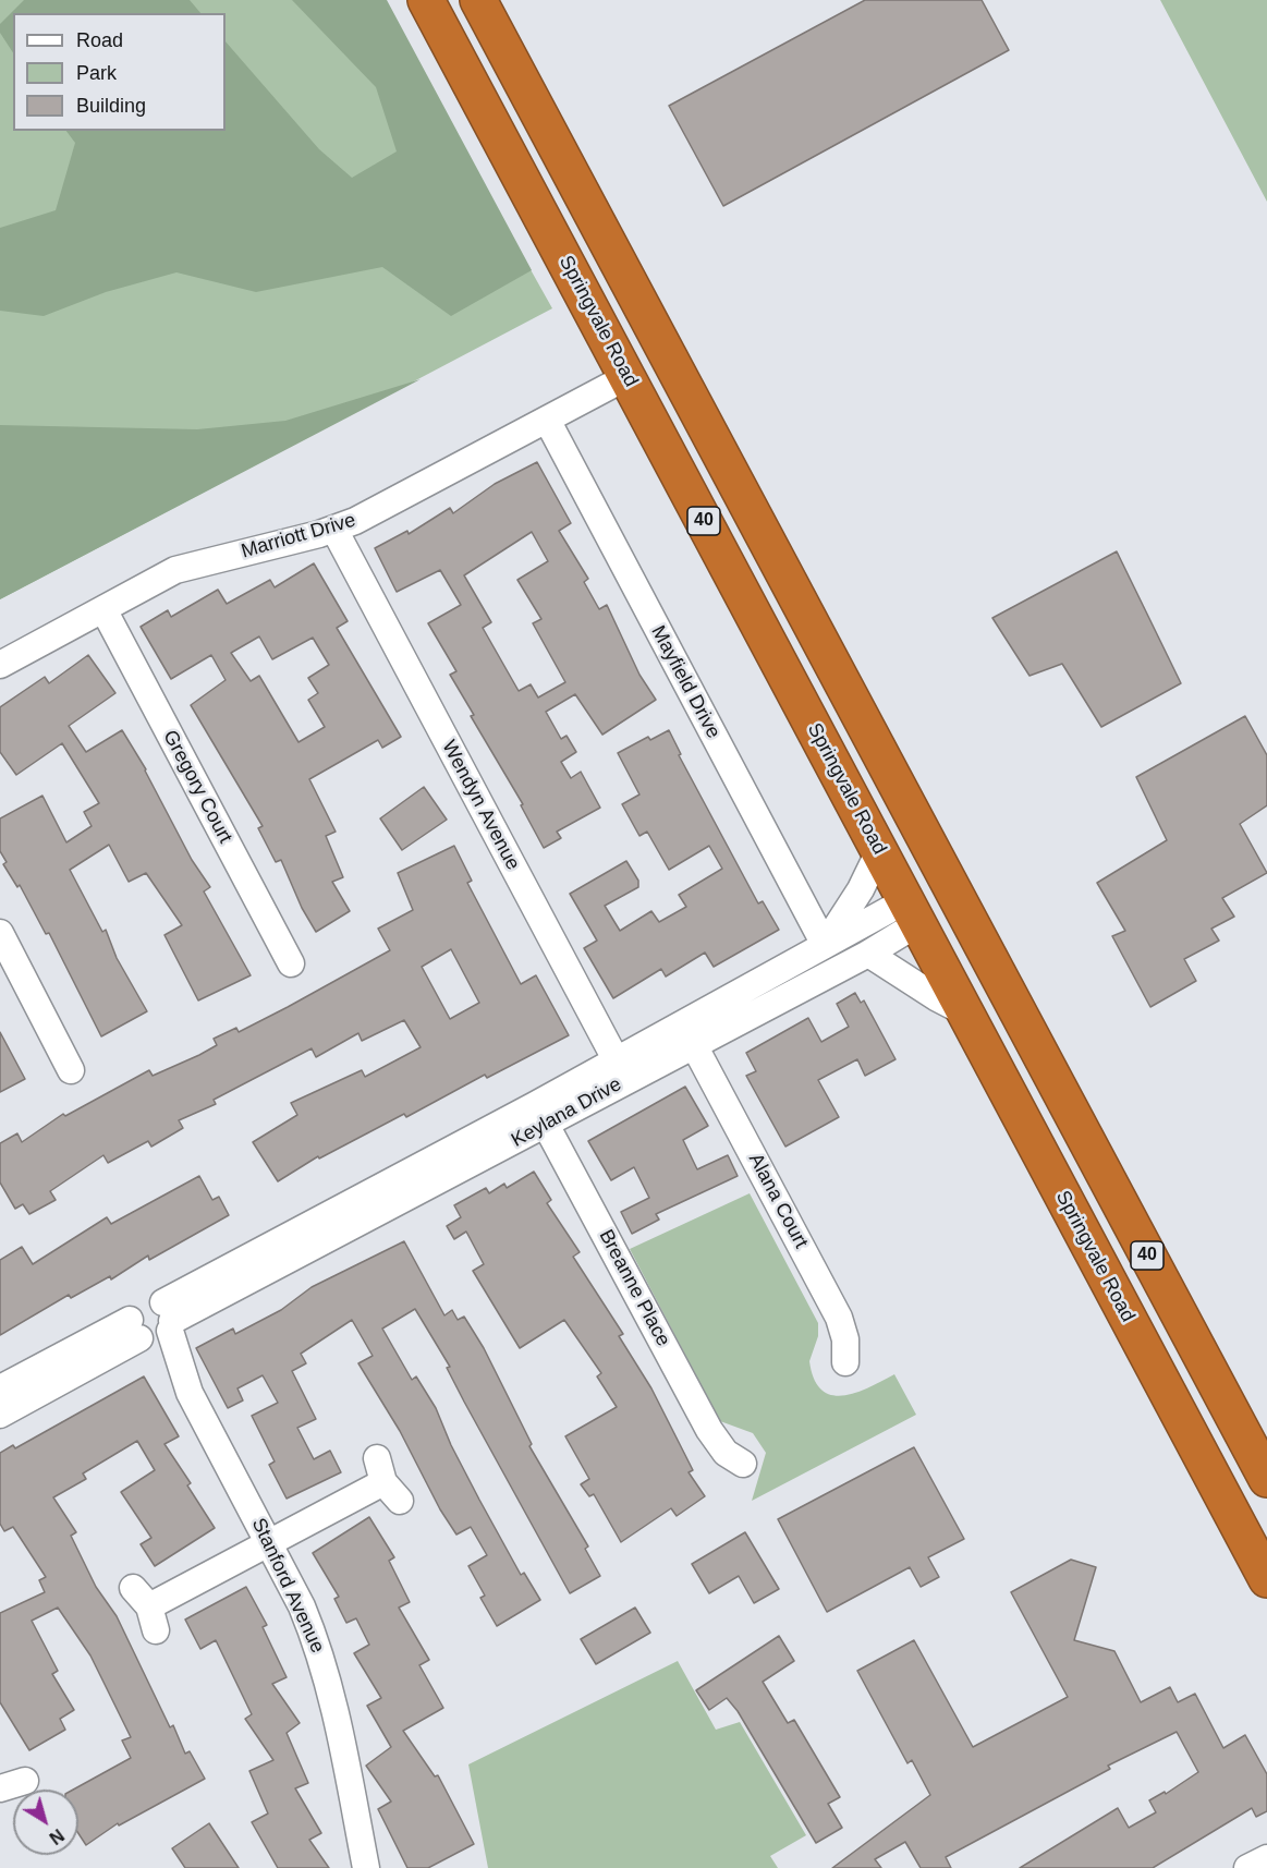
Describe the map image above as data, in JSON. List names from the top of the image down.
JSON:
{
  "streets": {
    "highway": ["Springvale Road", "40", "Keylana Drive"],
    "street": [
      "Marriott Drive",
      "Mayfield Drive",
      "Gregory Court",
      "Wendyn Avenue",
      "Alana Court",
      "Breanne Place",
      "Stanford Avenue"
    ]
  },
  "crossings": [
    ["Springvale Road", "Marriott Drive"],
    ["Springvale Road", "Keylana Drive"],
    ["40", "Keylana Drive"],
    ["Marriott Drive", "Mayfield Drive"],
    ["Marriott Drive", "Gregory Court"],
    ["Marriott Drive", "Wendyn Avenue"],
    ["Mayfield Drive", "Keylana Drive"],
    ["Wendyn Avenue", "Keylana Drive"],
    ["Keylana Drive", "Alana Court"],
    ["Keylana Drive", "Breanne Place"],
    ["Keylana Drive", "Stanford Avenue"]
  ],
  "legend": ["Road", "Park", "Building"],
  "north": "bottom right"
}
